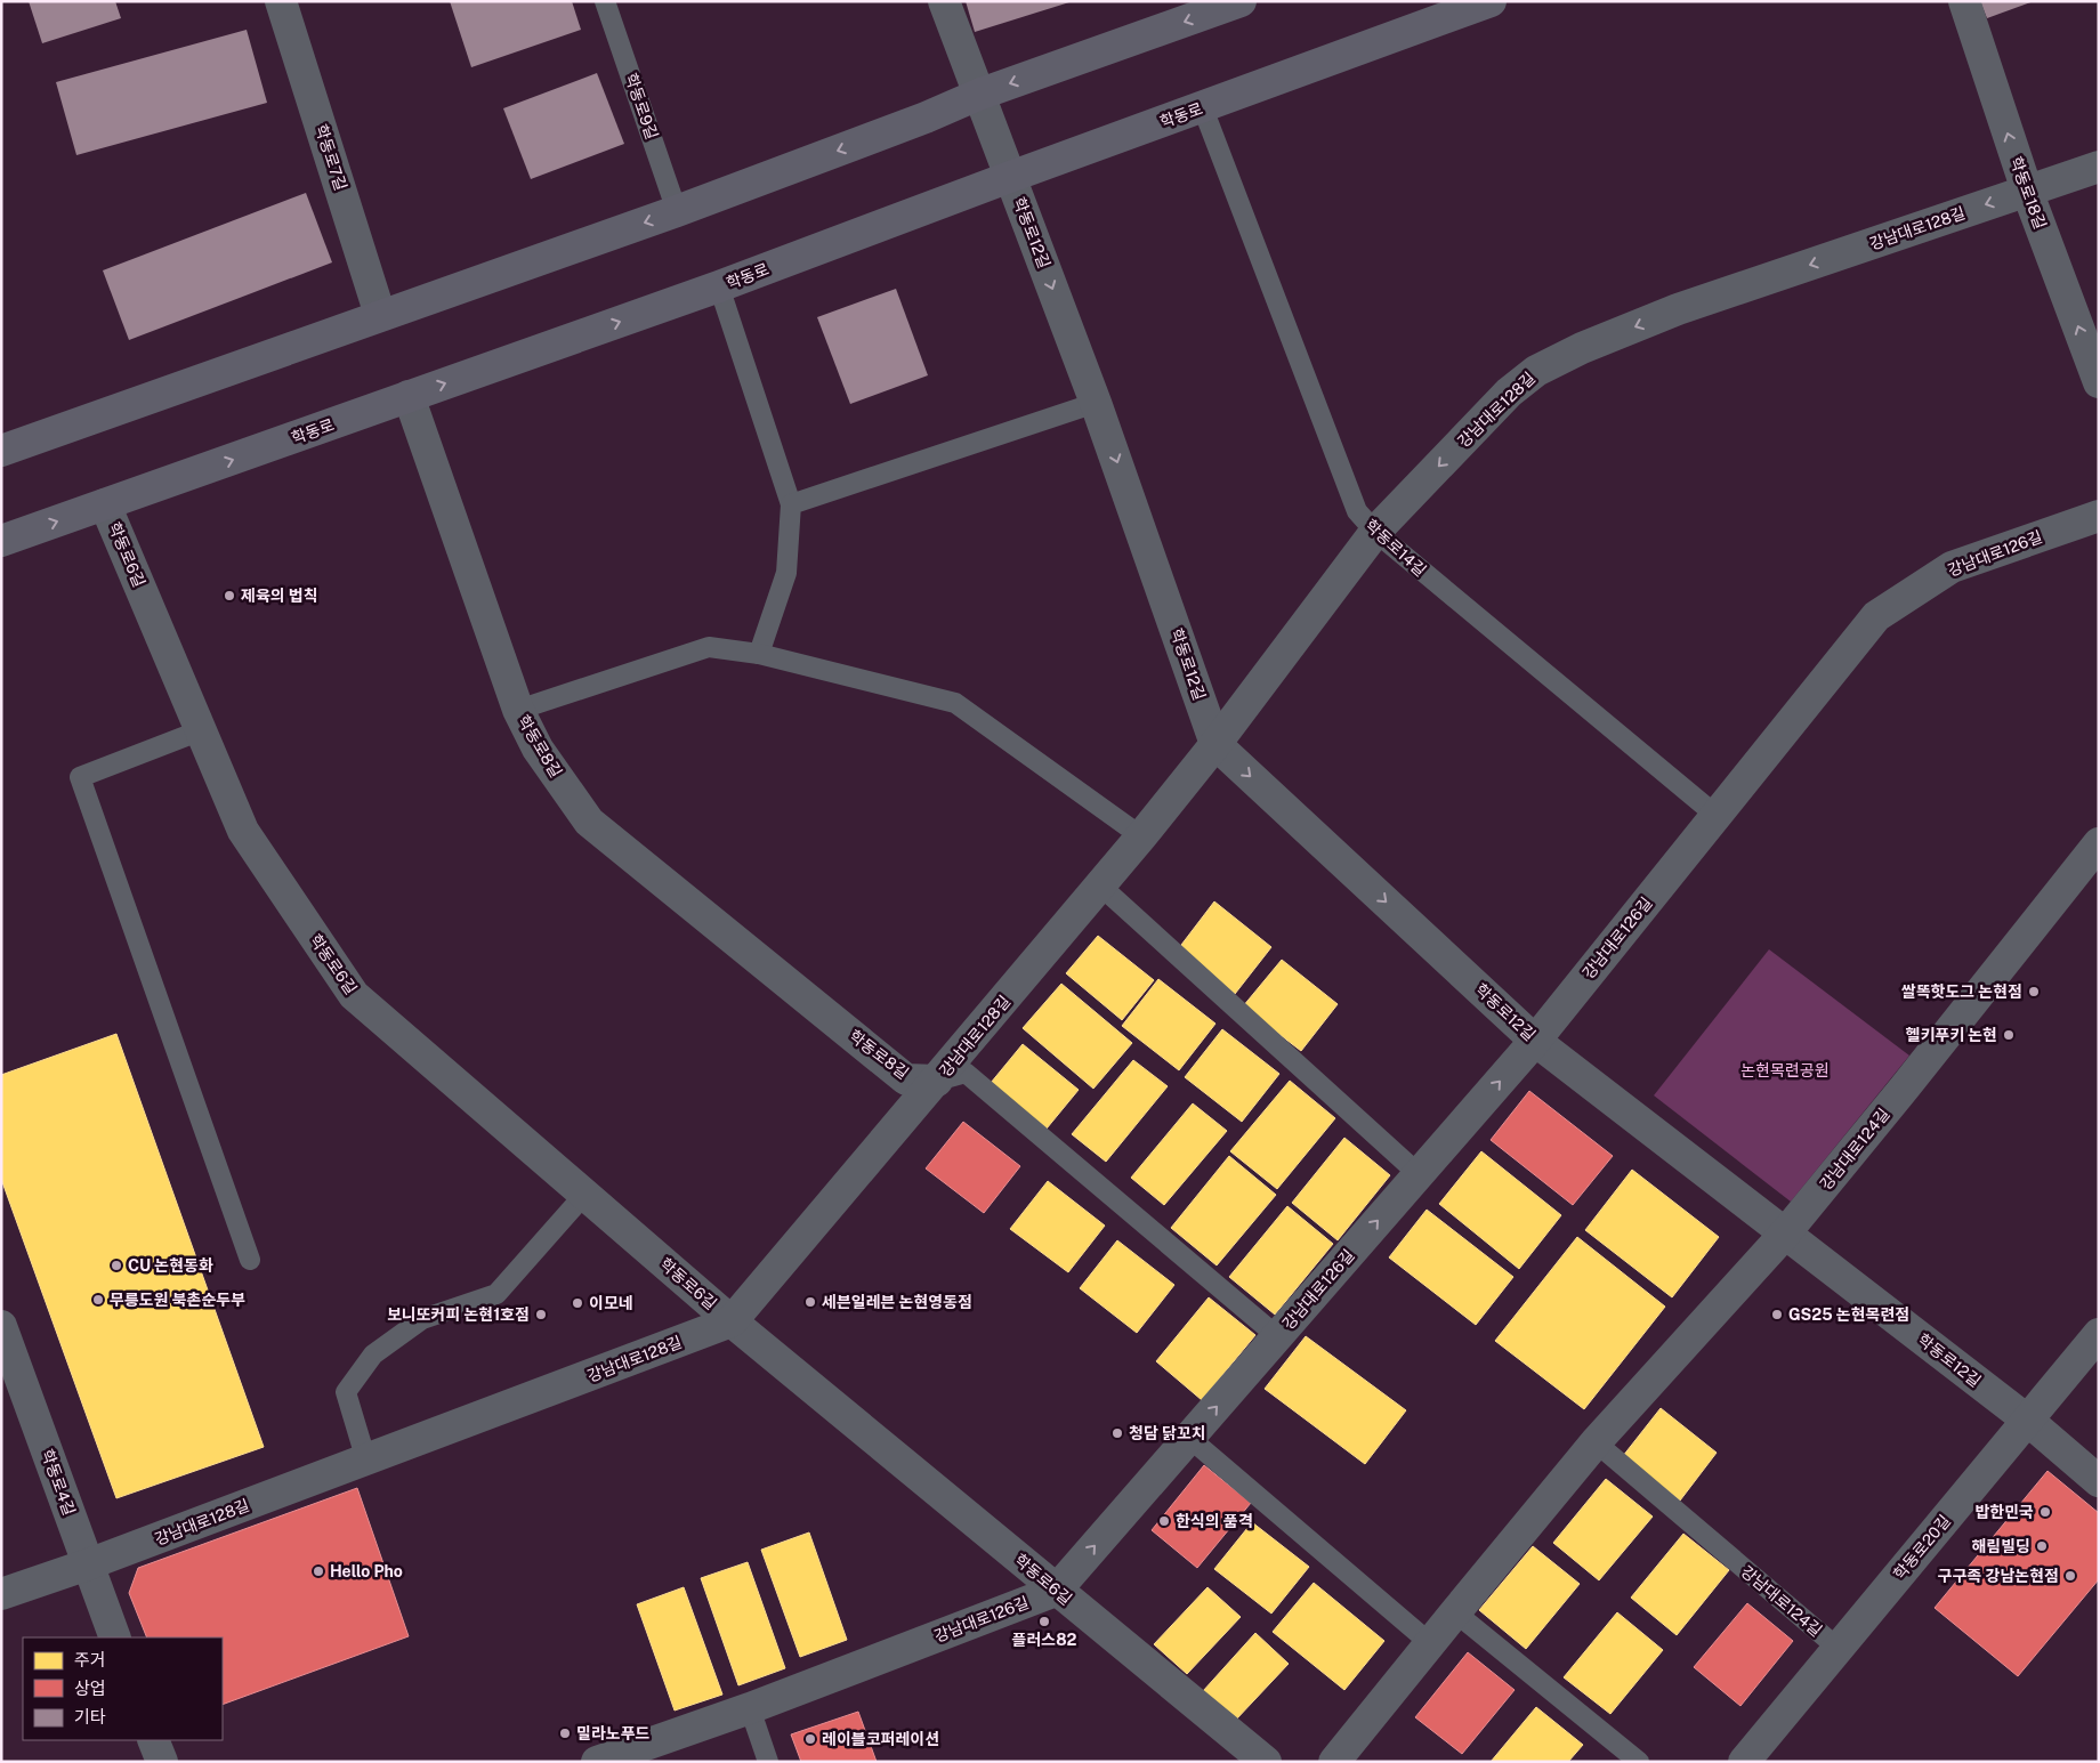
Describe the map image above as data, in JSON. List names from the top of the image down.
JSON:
{
  "streets": {
    "main road": ["학동로"],
    "street": [
      "학동로7길",
      "학동로18길",
      "강남대로128길",
      "학동로12길",
      "강남대로126길",
      "학동로6길",
      "학동로8길",
      "강남대로124길",
      "학동로4길",
      "학동로20길"
    ],
    "lane": ["학동로9길", "학동로14길"]
  },
  "crossings": [
    ["학동로", "학동로12길"],
    ["학동로", "학동로14길"],
    ["학동로", "학동로6길"],
    ["학동로", "학동로8길"],
    ["학동로18길", "강남대로128길"],
    ["강남대로128길", "학동로12길"],
    ["강남대로128길", "학동로14길"],
    ["강남대로128길", "학동로6길"],
    ["강남대로128길", "학동로8길"],
    ["강남대로128길", "학동로4길"],
    ["학동로12길", "강남대로126길"],
    ["학동로12길", "강남대로124길"],
    ["학동로12길", "학동로20길"],
    ["학동로14길", "강남대로126길"],
    ["강남대로126길", "학동로6길"],
    ["강남대로126길", "학동로8길"],
    ["강남대로124길", "학동로20길"]
  ],
  "one_way": ["학동로18길", "학동로12길", "강남대로126길"],
  "parks": ["논현목련공원"],
  "places": [
    "제육의 법칙",
    "쌀똑핫도그 논현점",
    "헬키푸키 논현",
    "CU 논현동화",
    "무릉도원 북촌순두부",
    "세븐일레븐 논현영동점",
    "이모네",
    "보니또커피 논현1호점",
    "GS25 논현목련점",
    "청담 닭꼬치",
    "밥한민국",
    "한식의 품격",
    "해림빌딩",
    "Hello Pho",
    "구구족 강남논현점",
    "플러스82",
    "밀라노푸드",
    "레이블코퍼레이션"
  ],
  "legend": ["주거", "상업", "기타"]
}
